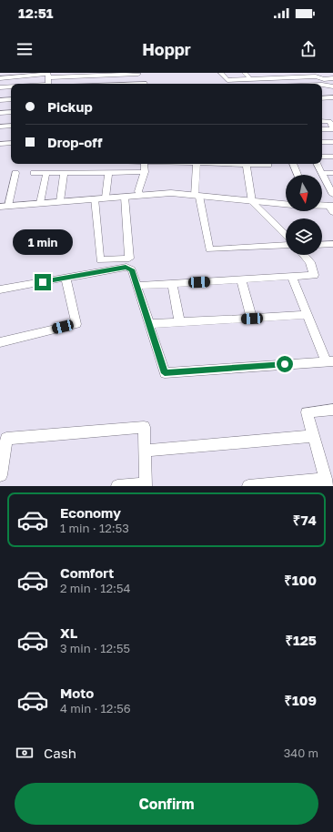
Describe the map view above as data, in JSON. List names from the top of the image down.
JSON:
{
  "north": "bottom",
  "page": {
    "status": "12:51",
    "header": "Hoppr",
    "banner": ["Pickup", "Drop-off"],
    "bubble": "1 min",
    "list": [
      {
        "name": "Economy",
        "note": "1 min · 12:53",
        "value": "₹74"
      },
      {
        "name": "Comfort",
        "note": "2 min · 12:54",
        "value": "₹100"
      },
      {
        "name": "XL",
        "note": "3 min · 12:55",
        "value": "₹125"
      },
      {
        "name": "Moto",
        "note": "4 min · 12:56",
        "value": "₹109"
      }
    ],
    "pay": ["Cash", "340 m"],
    "buttons": "Confirm"
  }
}
